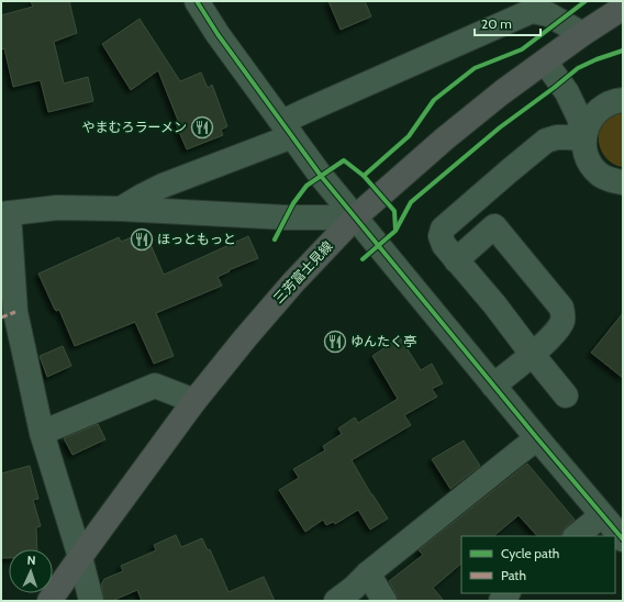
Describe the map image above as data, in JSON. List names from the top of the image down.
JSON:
{
  "streets": {
    "main road": ["三芳富士見線"]
  },
  "places": {
    "restaurant": ["やまむろラーメン", "ほっともっと", "ゆんたく亭"]
  },
  "legend": ["Cycle path", "Path"],
  "scale_bar": "20 m",
  "north": "top"
}
